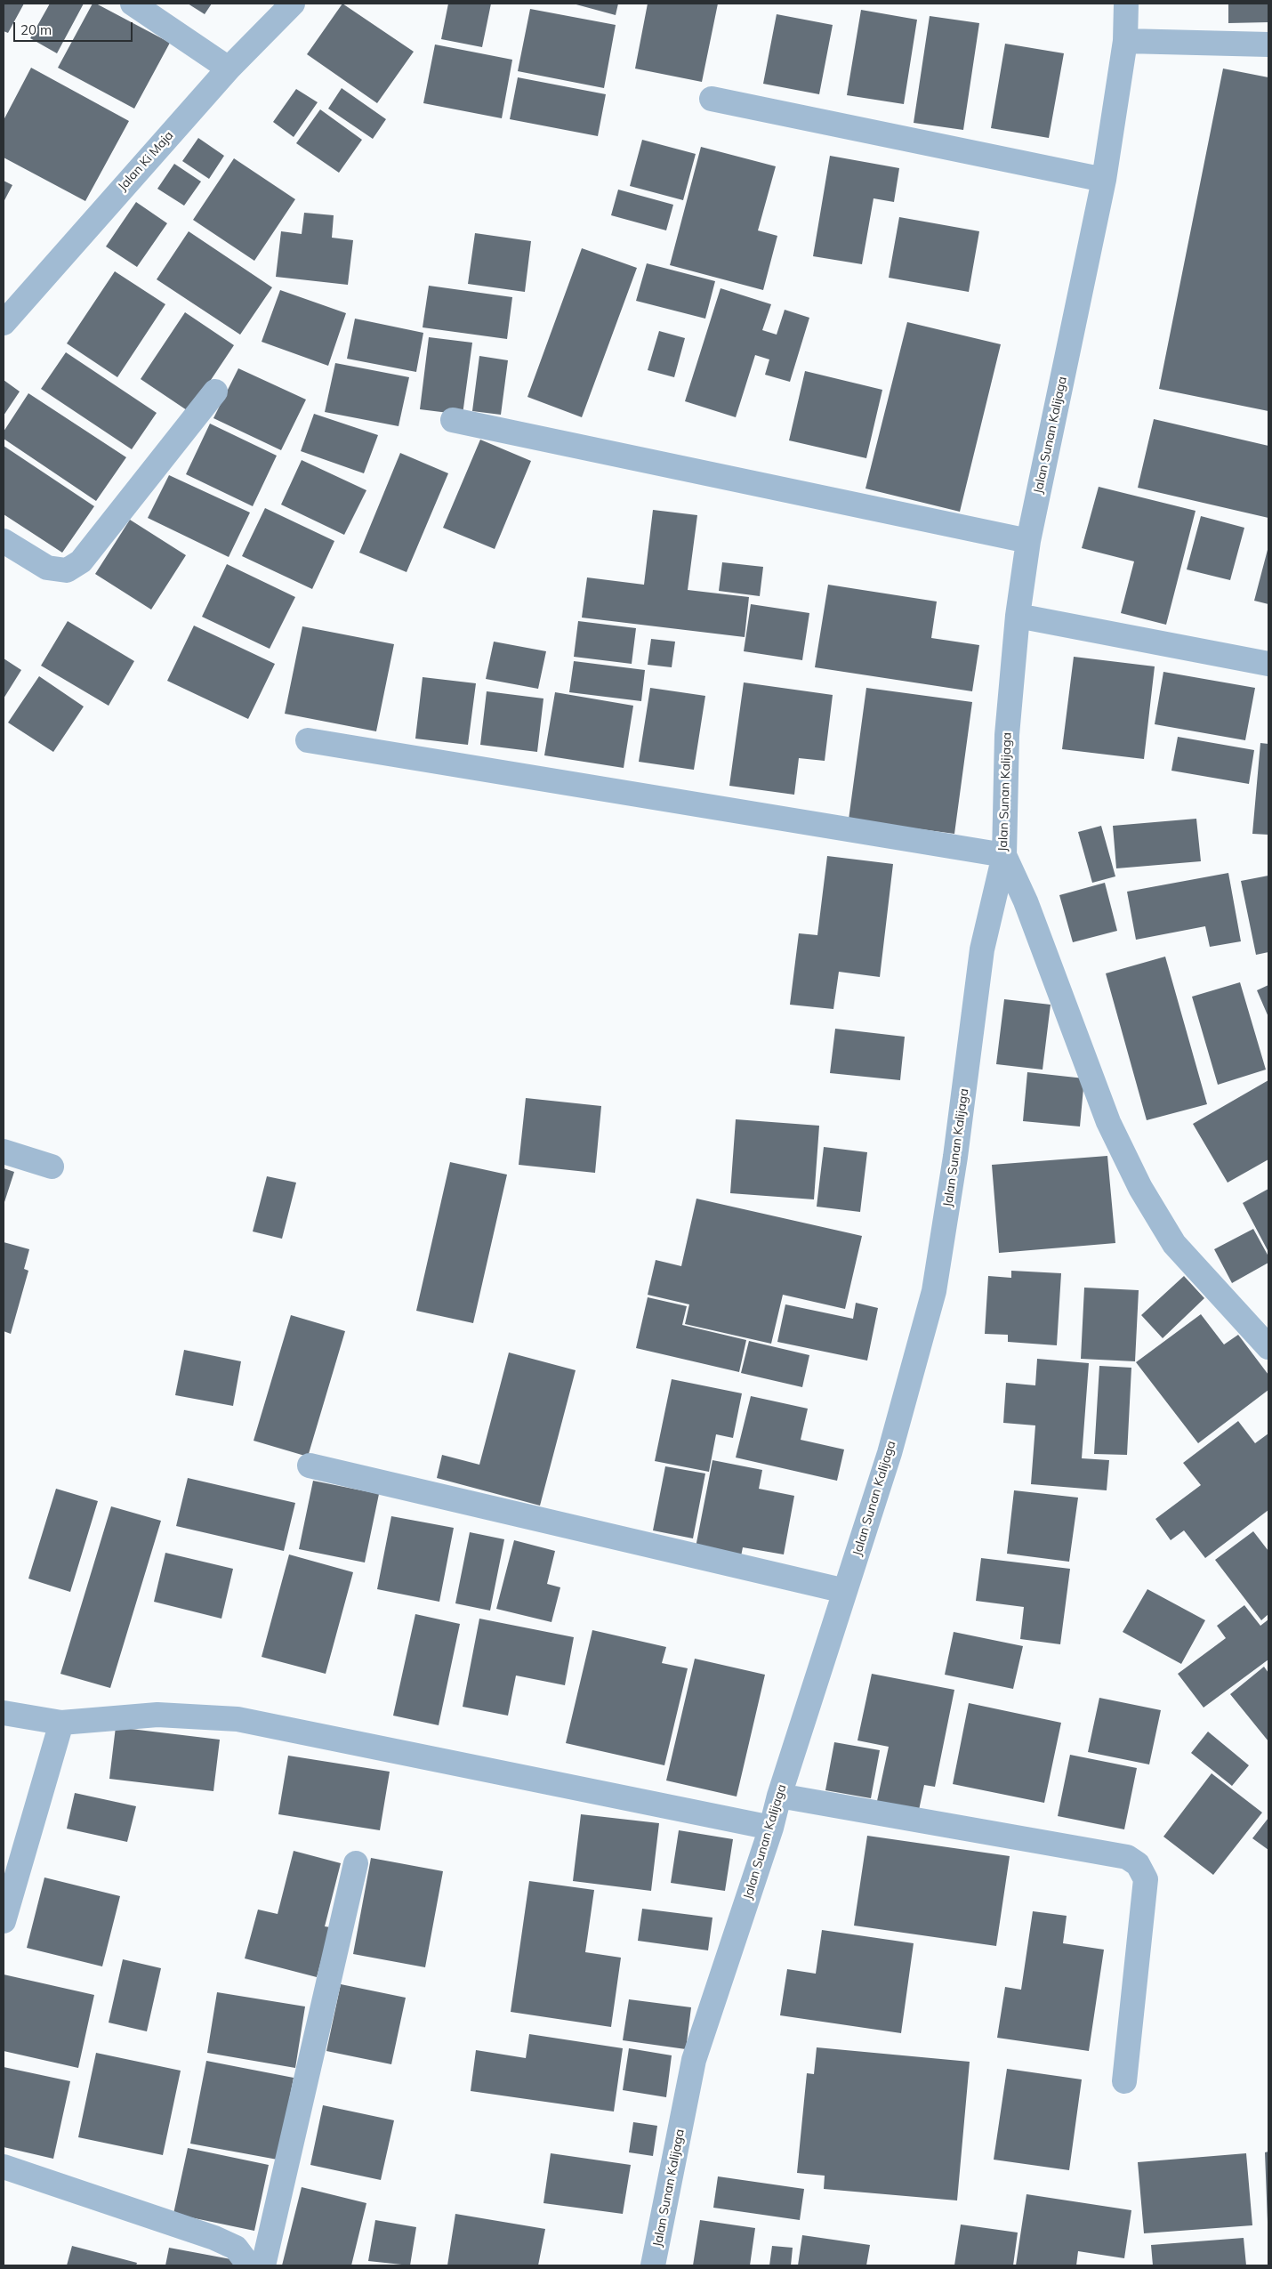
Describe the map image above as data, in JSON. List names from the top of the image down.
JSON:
{
  "streets": {
    "street": ["Jalan Ki Maja", "Jalan Sunan Kalijaga"]
  },
  "scale_bar": "20 m"
}
